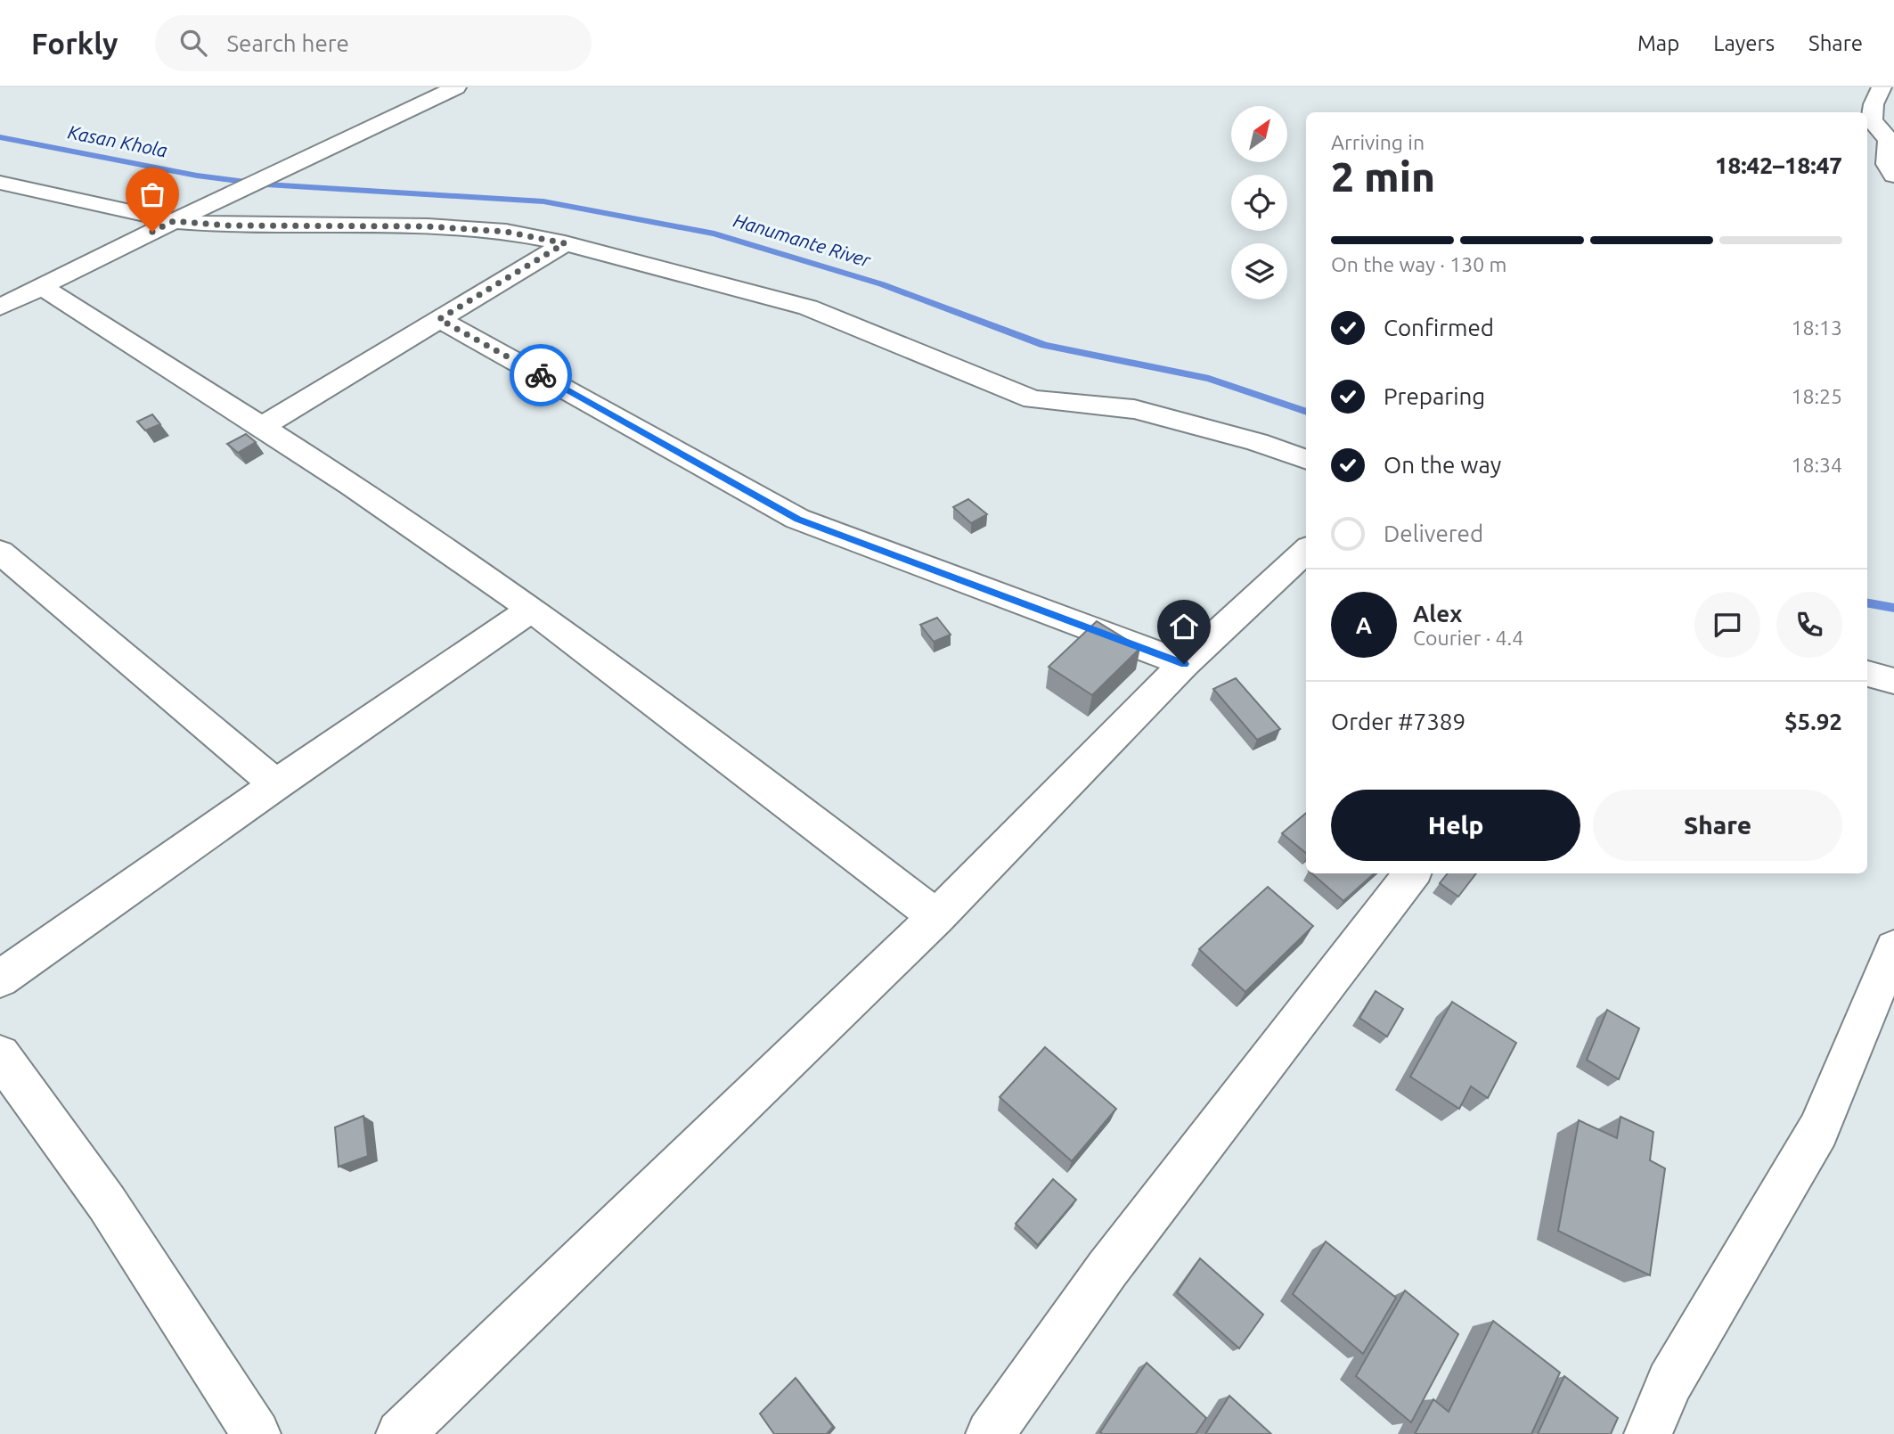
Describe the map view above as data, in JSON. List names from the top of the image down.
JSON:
{
  "water": ["Kasan Khola", "Hanumante River"],
  "north": "top right",
  "page": {
    "header": "Forkly",
    "search": "Search here",
    "nav": ["Map", "Layers", "Share"],
    "heading": ["2 min", "Arriving in", "18:42–18:47"],
    "panel": [
      "Alex",
      "Courier · 4.4",
      "Order #7389",
      "$5.92"
    ],
    "bar": "On the way · 130 m",
    "list": [
      ["Confirmed", "18:13"],
      ["Preparing", "18:25"],
      ["On the way", "18:34"],
      "Delivered"
    ],
    "round": "A",
    "buttons": ["Help", "Share"]
  }
}
